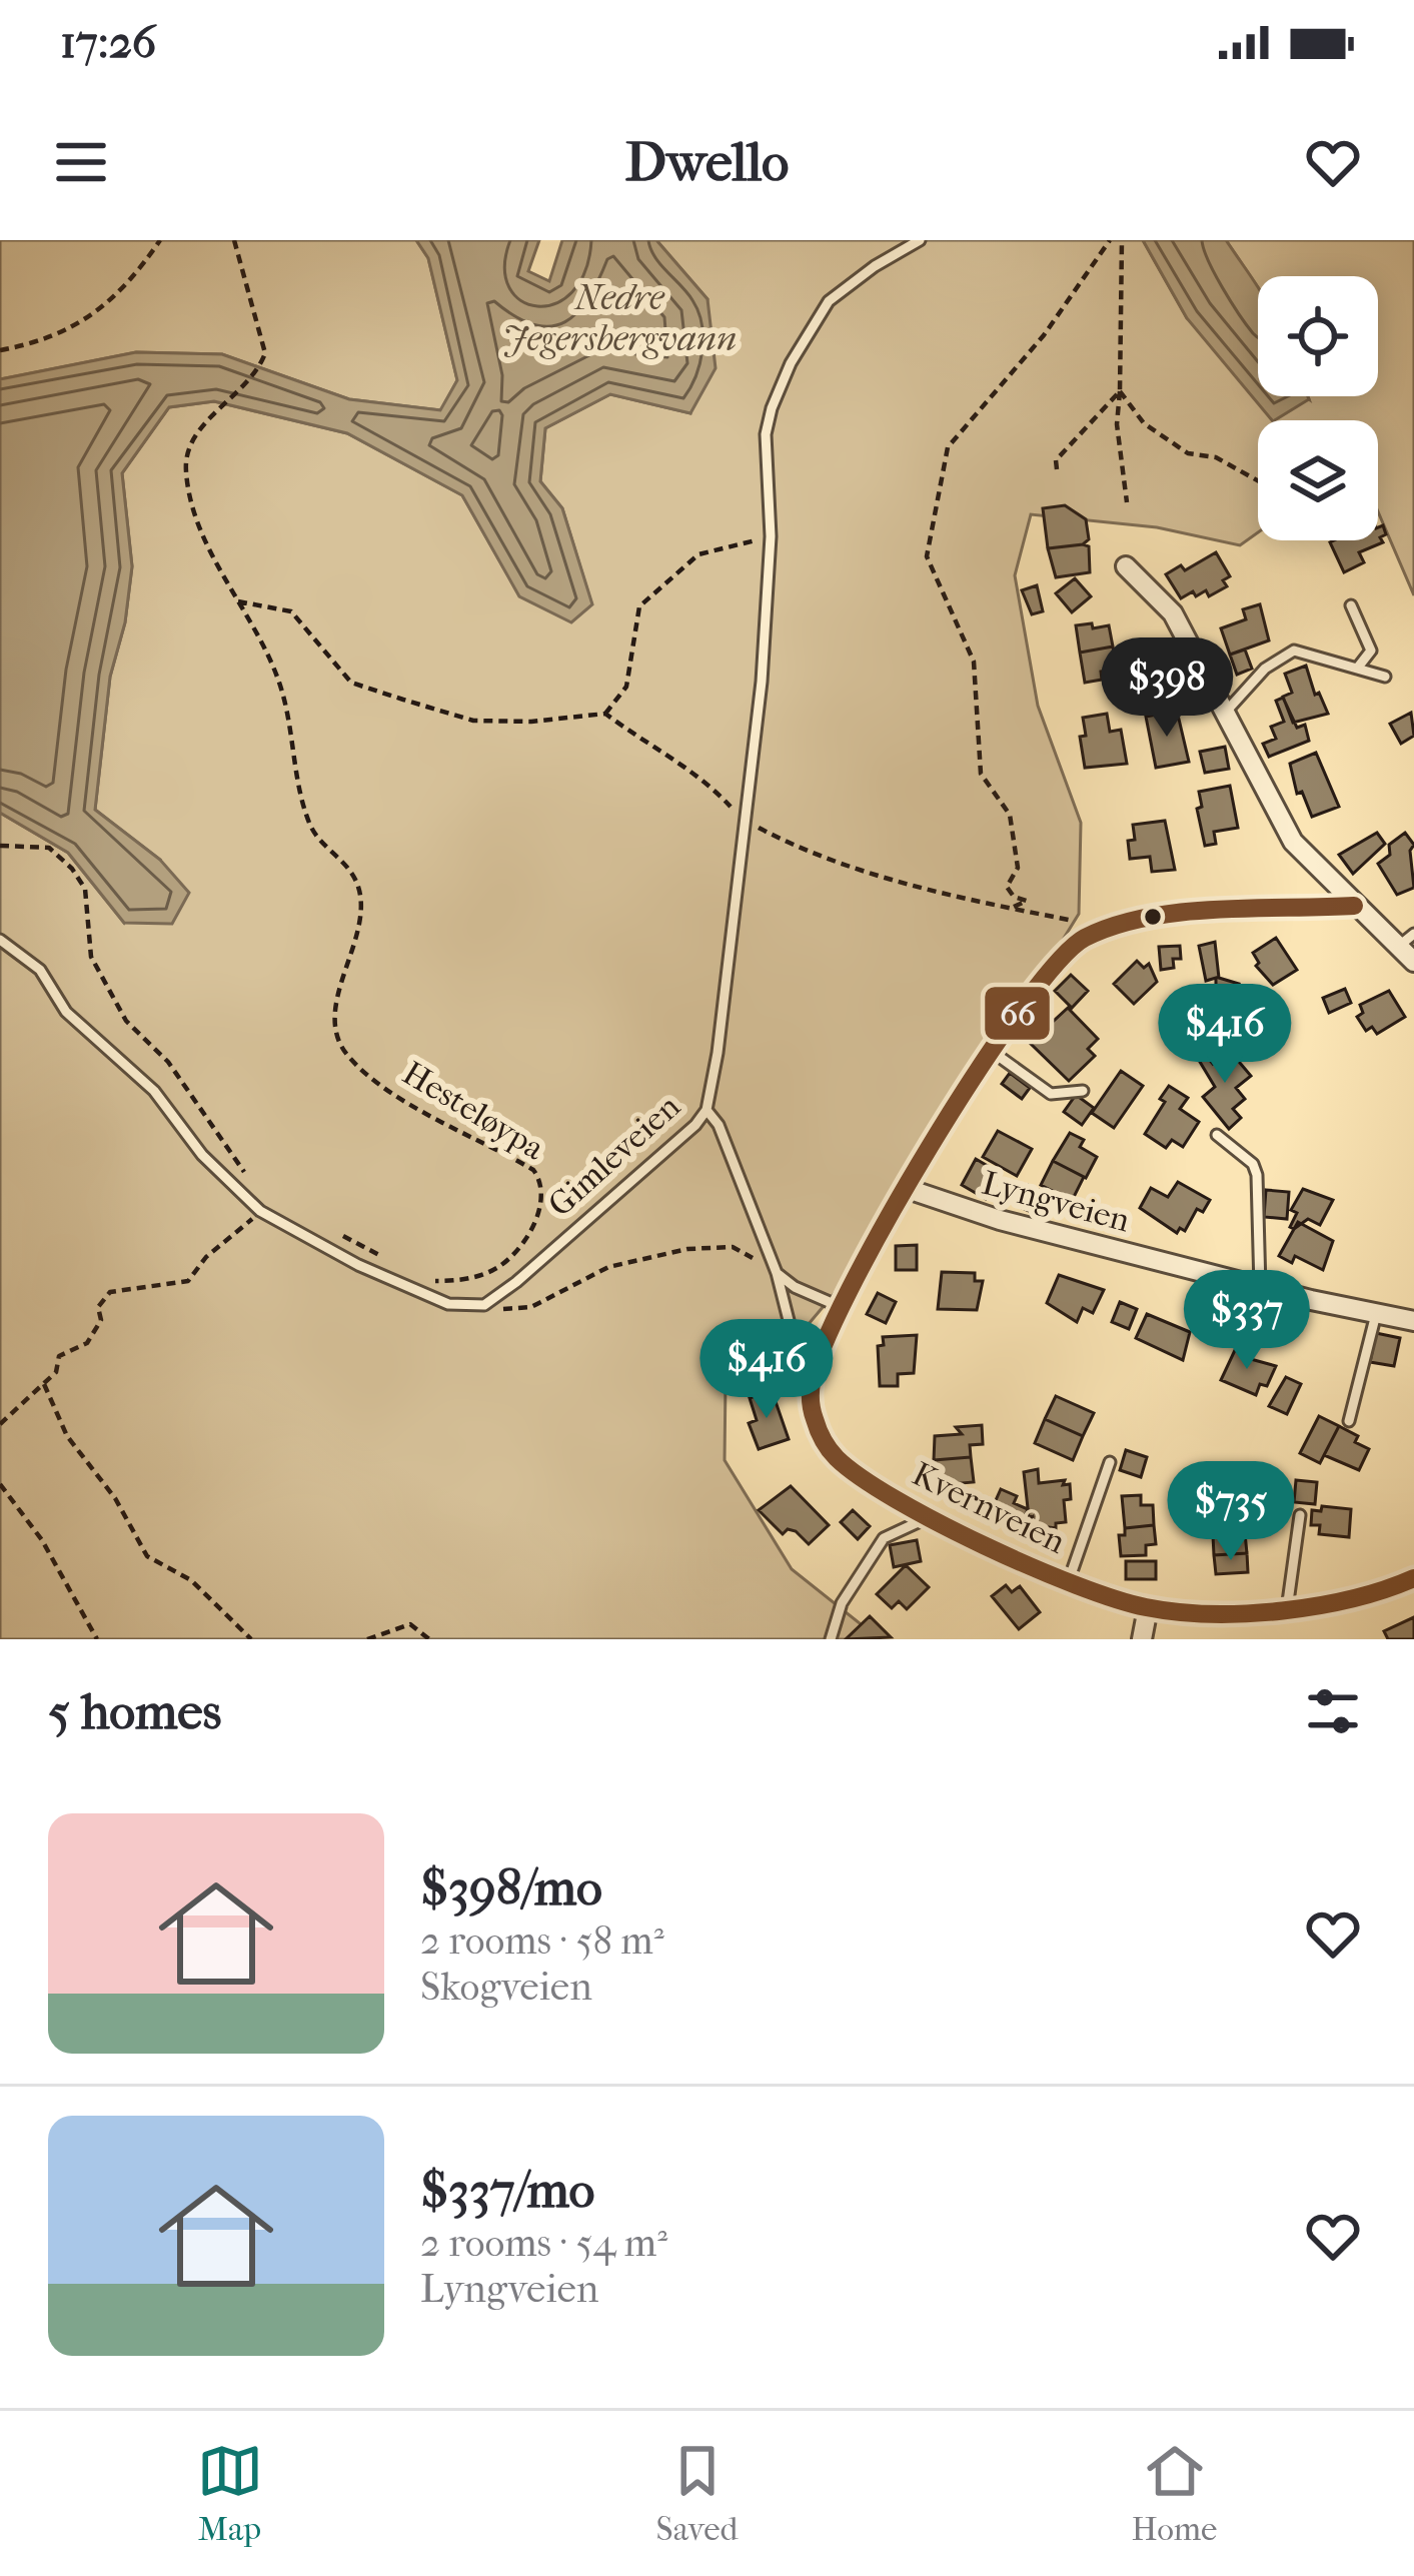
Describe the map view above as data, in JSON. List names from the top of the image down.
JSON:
{
  "streets": {
    "street": ["Lyngveien", "Kvernveien"],
    "lane": ["Gimleveien"],
    "path": ["Hesteløypa"]
  },
  "crossings": [
    ["Lyngveien", "Kvernveien"]
  ],
  "water": ["Nedre Jegersbergvann"],
  "lines": ["transit line 66"],
  "page": {
    "status": "17:26",
    "header": "Dwello",
    "price": [
      "$398",
      "$416",
      "$337",
      "$416",
      "$735"
    ],
    "heading": "5 homes",
    "list": [
      {
        "name": "$398/mo",
        "note": "2 rooms · 58 m² · Skogveien"
      },
      {
        "name": "$337/mo",
        "note": "2 rooms · 54 m² · Lyngveien"
      }
    ],
    "tabs": ["Map", "Saved", "Home"]
  }
}
